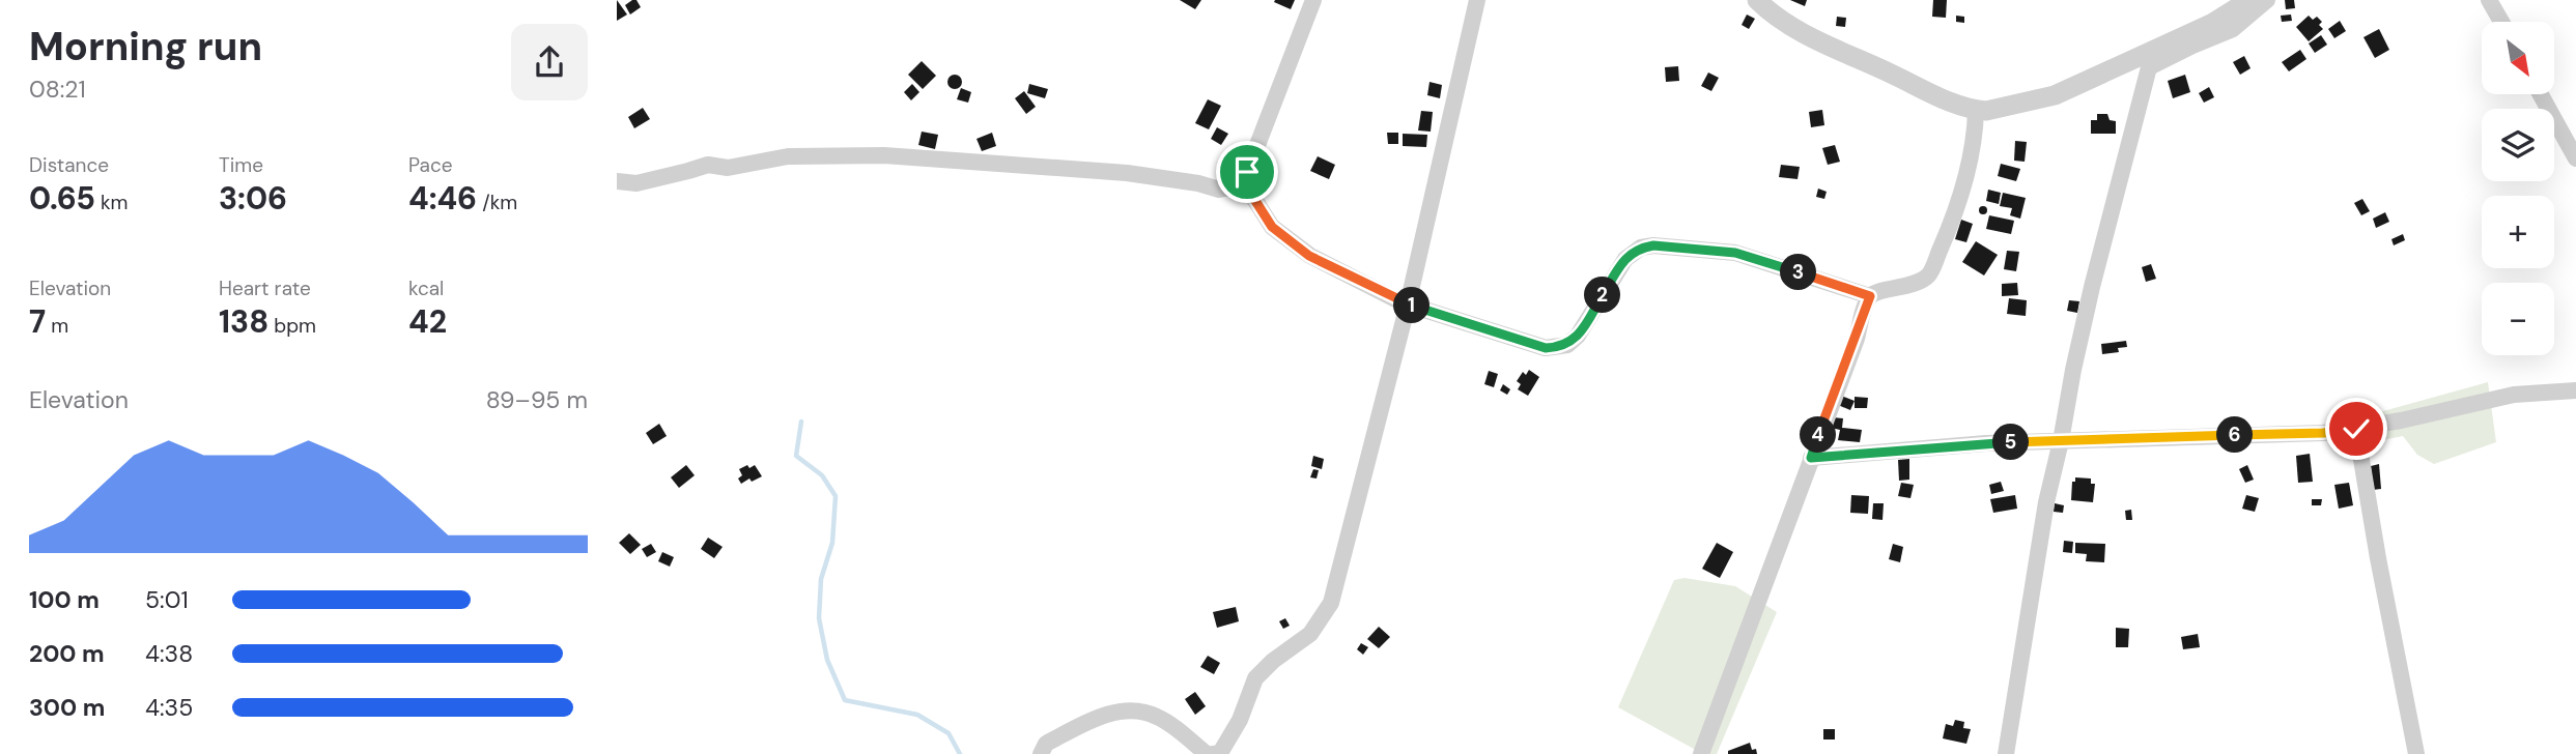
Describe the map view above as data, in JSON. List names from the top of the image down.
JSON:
{
  "north": "bottom right",
  "page": {
    "heading": ["Morning run", "08:21"],
    "map_buttons": ["+", "−"],
    "stats": [
      ["Distance", "0.65 km"],
      ["Time", "3:06"],
      ["Pace", "4:46 /km"],
      ["Elevation", "7 m"],
      ["Heart rate", "138 bpm"],
      ["kcal", "42"]
    ],
    "pins": [
      "3",
      "2",
      "1",
      "4",
      "6",
      "5"
    ],
    "chart": ["Elevation", "89–95 m"],
    "list": [
      {
        "name": "100 m",
        "note": "5:01"
      },
      {
        "name": "200 m",
        "note": "4:38"
      },
      {
        "name": "300 m",
        "note": "4:35"
      }
    ]
  }
}
